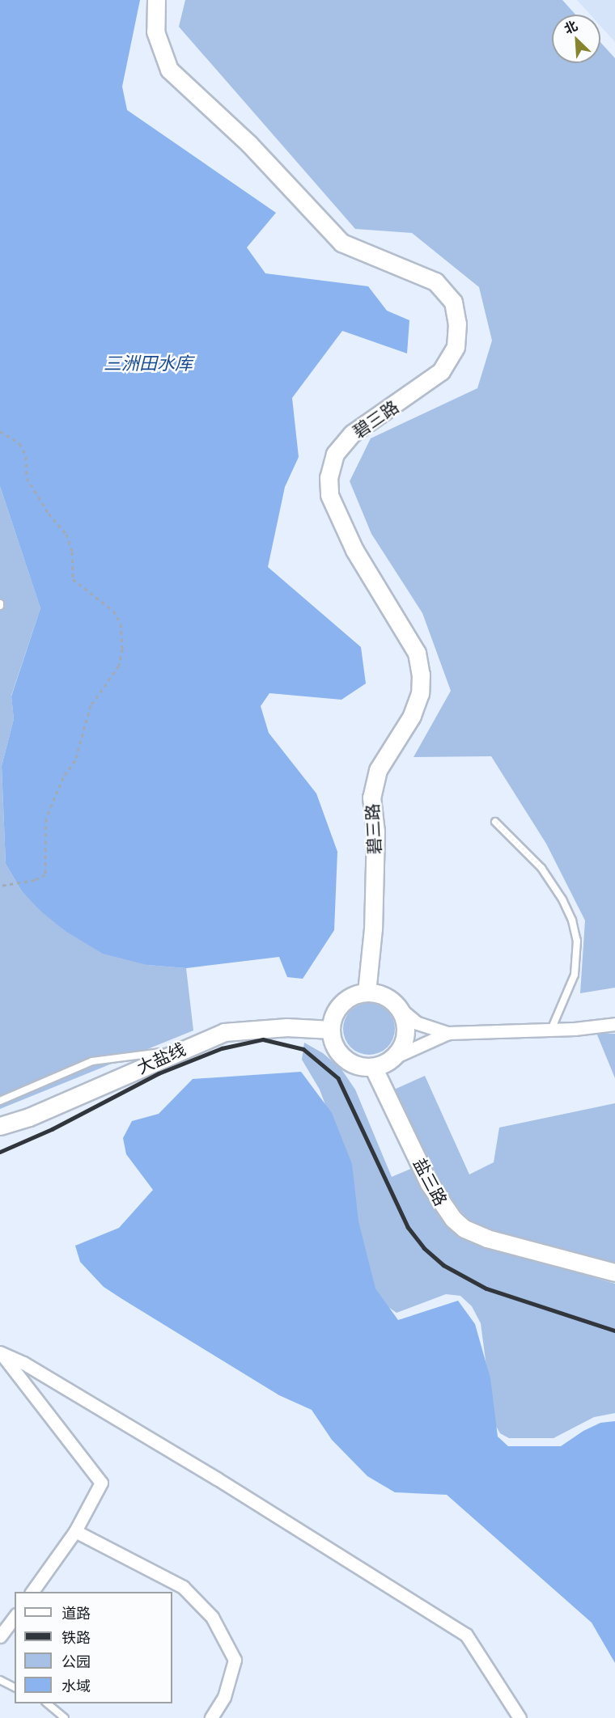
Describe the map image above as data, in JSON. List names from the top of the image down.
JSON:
{
  "streets": {
    "main road": ["碧三路", "大盐线", "盐三路"]
  },
  "crossings": [
    ["碧三路", "大盐线"],
    ["碧三路", "盐三路"],
    ["大盐线", "盐三路"]
  ],
  "water": ["三洲田水库"],
  "legend": [
    "道路",
    "铁路",
    "公园",
    "水域"
  ],
  "north": "top left"
}
